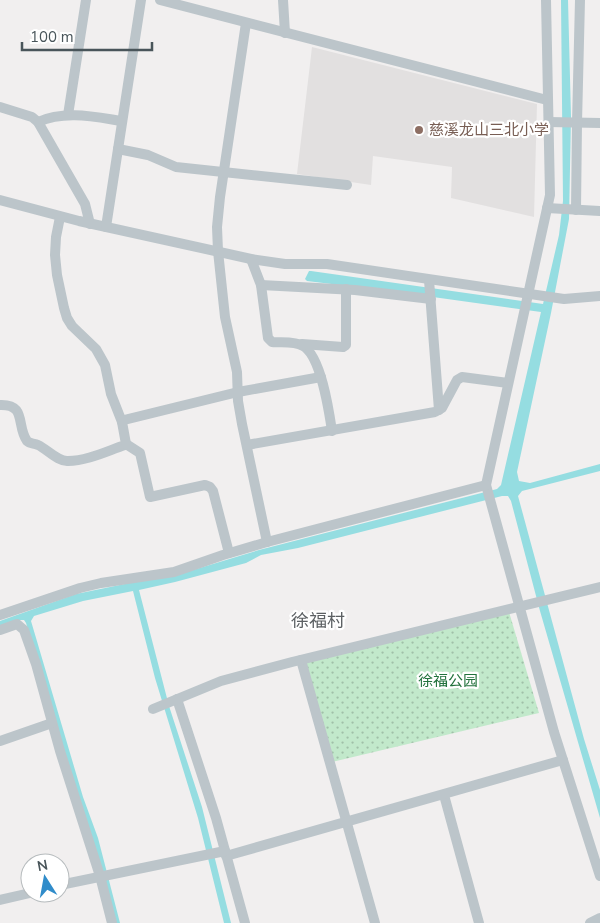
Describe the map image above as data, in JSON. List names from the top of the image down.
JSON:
{
  "districts": ["徐福村"],
  "parks": ["徐福公园"],
  "places": ["慈溪龙山三北小学"],
  "scale_bar": "100 m",
  "north": "top"
}
